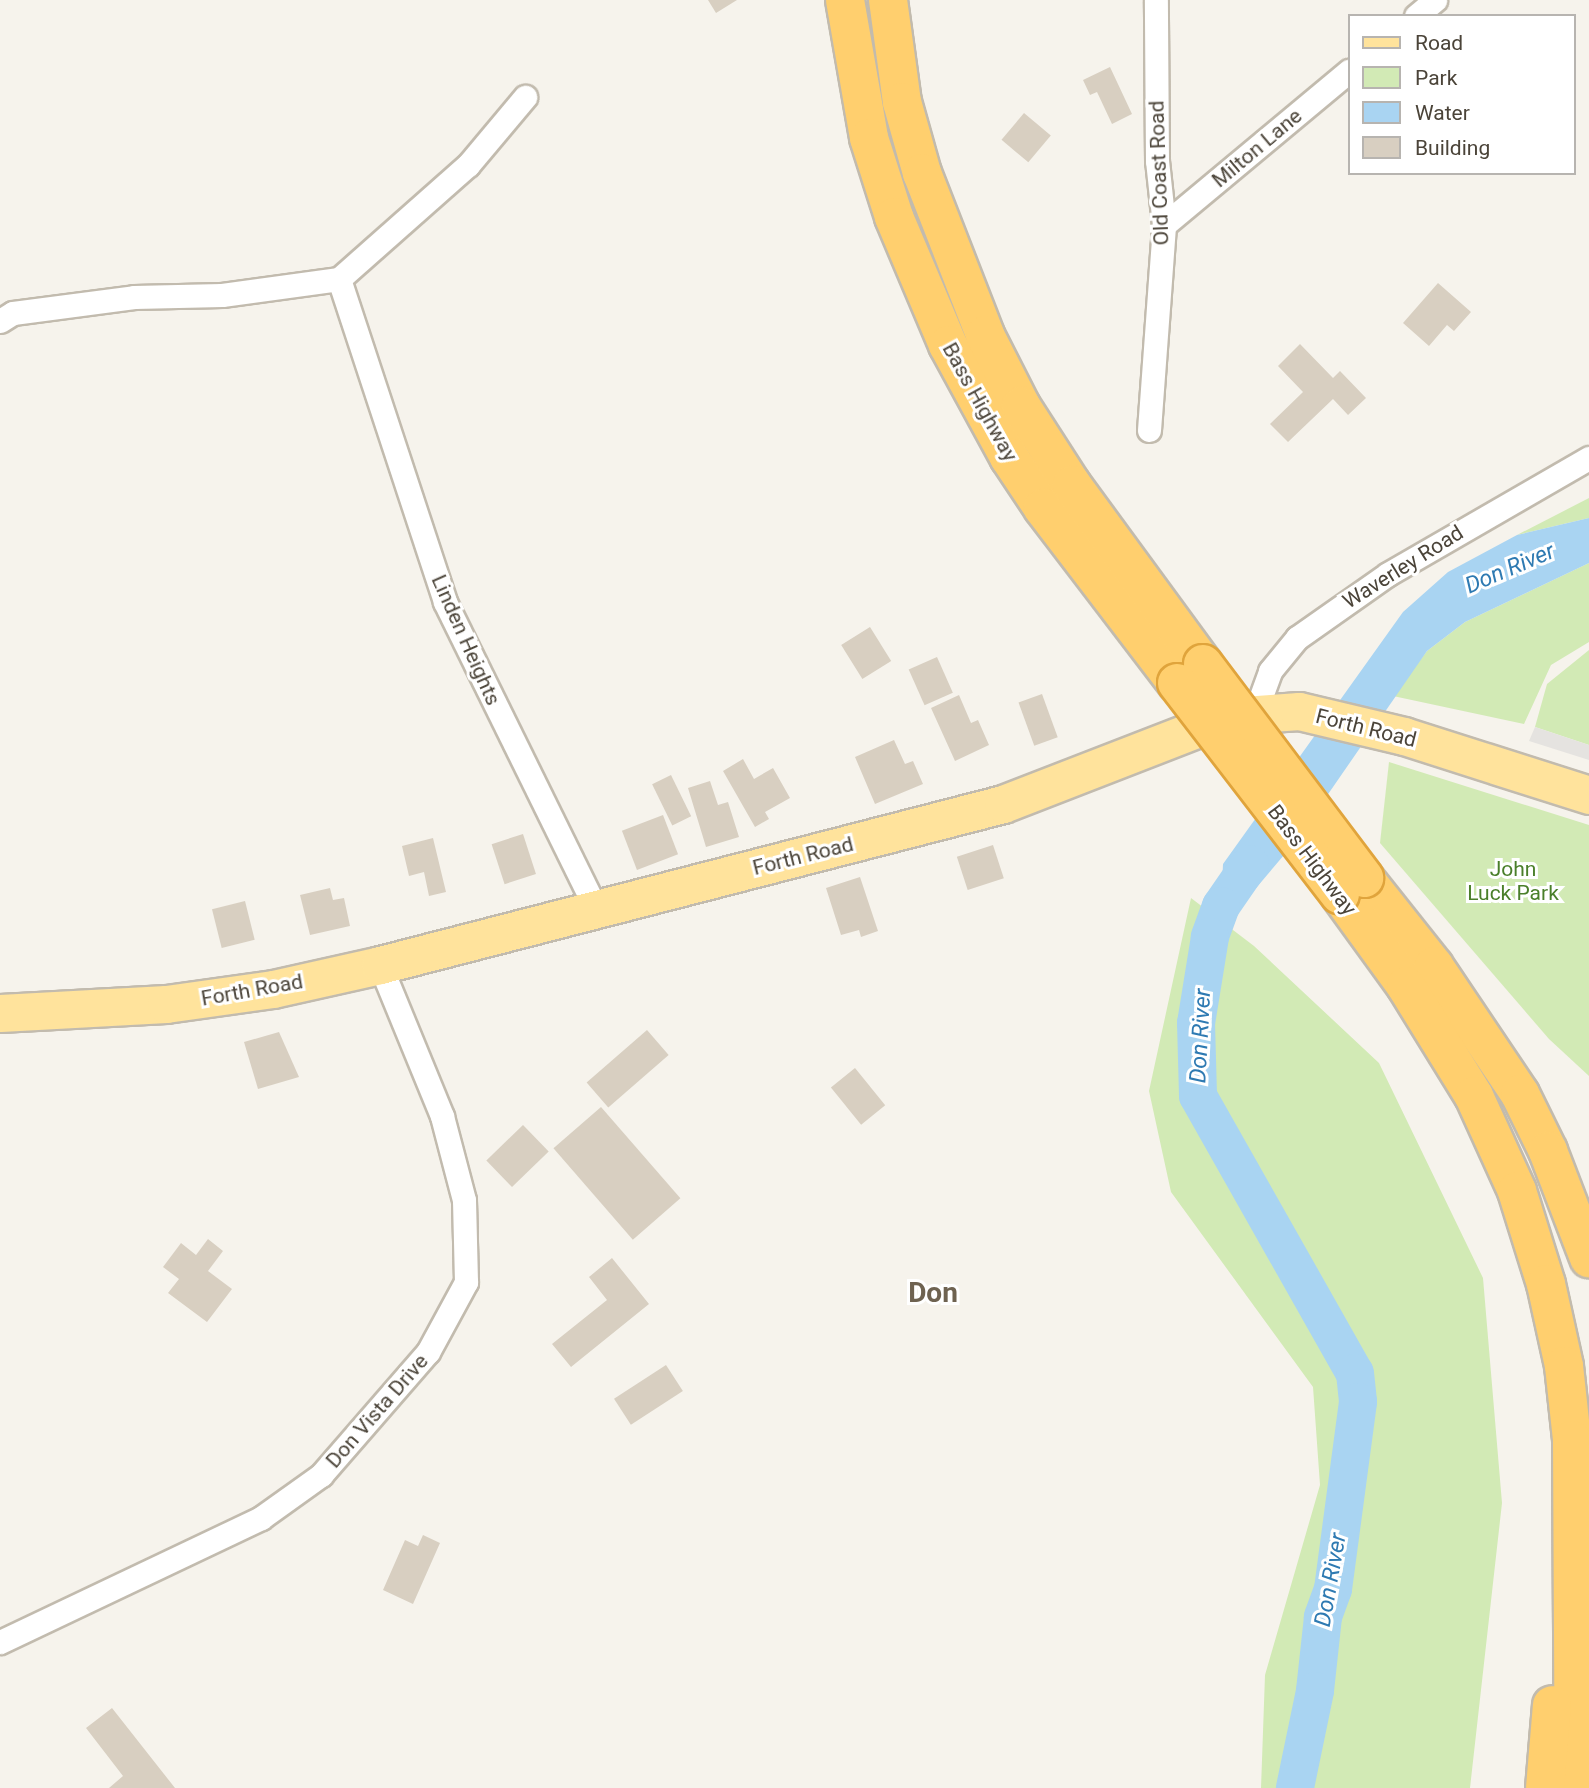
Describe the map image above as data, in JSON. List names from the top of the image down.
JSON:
{
  "streets": {
    "highway": ["Bass Highway"],
    "main road": ["Forth Road"],
    "street": [
      "Milton Lane",
      "Old Coast Road",
      "Waverley Road",
      "Linden Heights",
      "Don Vista Drive"
    ]
  },
  "crossings": [
    ["Milton Lane", "Old Coast Road"],
    ["Waverley Road", "Forth Road"],
    ["Linden Heights", "Forth Road"],
    ["Forth Road", "Don Vista Drive"]
  ],
  "districts": ["Don"],
  "water": ["Don River"],
  "parks": ["John Luck Park"],
  "legend": [
    "Road",
    "Park",
    "Water",
    "Building"
  ]
}
